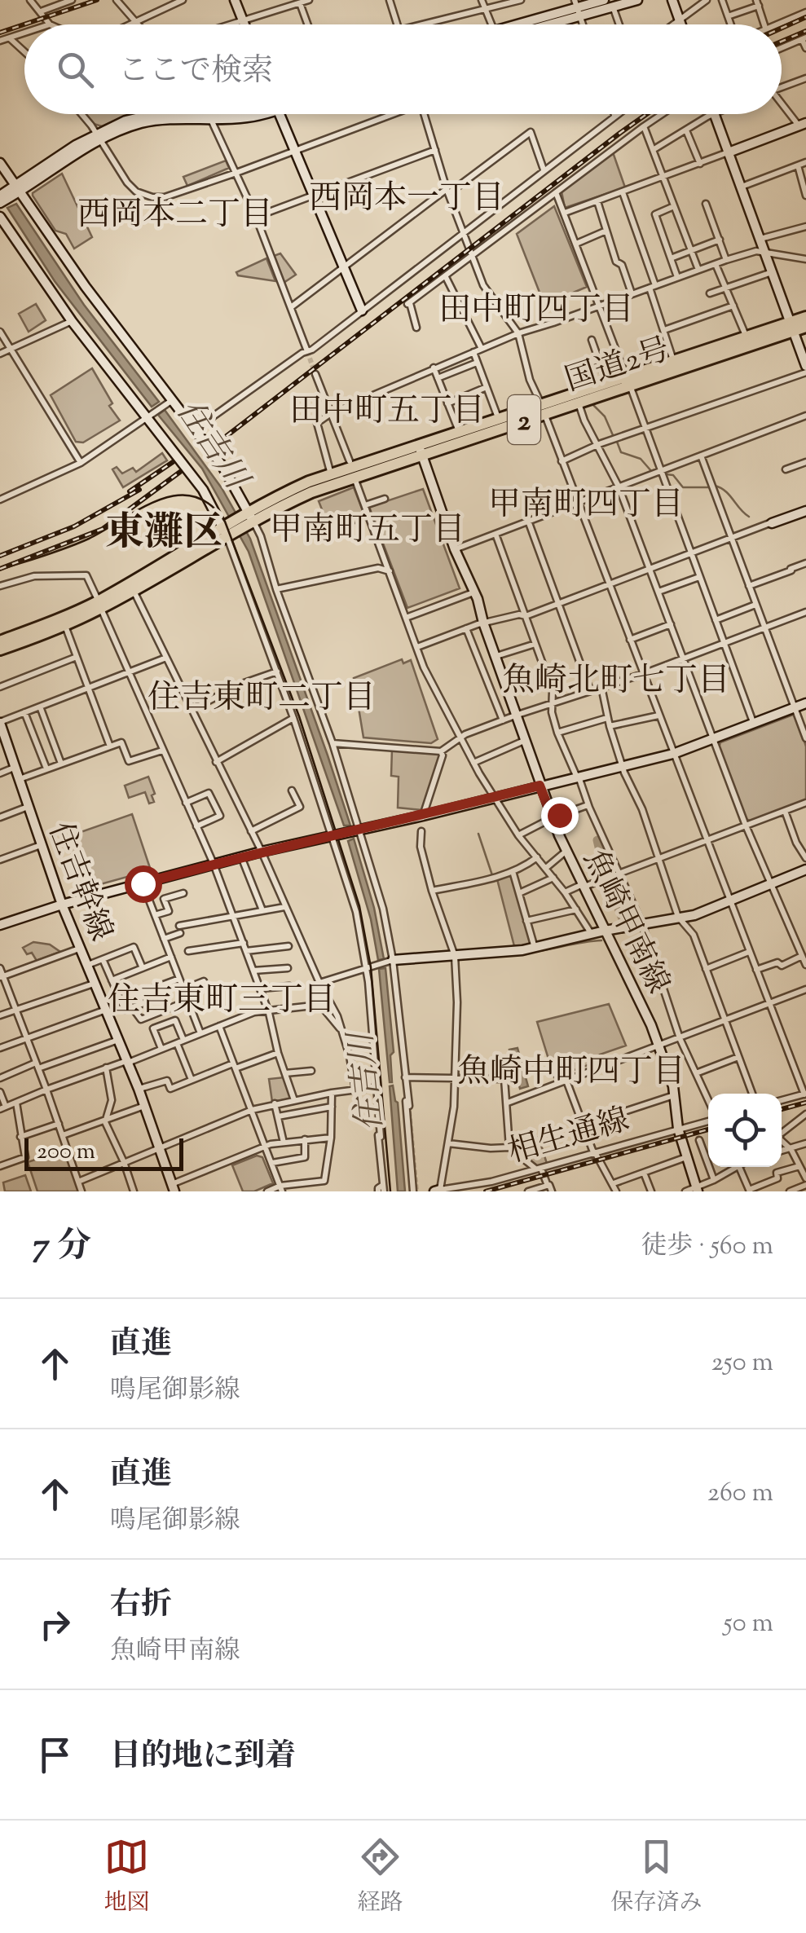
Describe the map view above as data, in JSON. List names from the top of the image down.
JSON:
{
  "streets": {
    "highway": ["国道2号", "2"],
    "street": ["住吉幹線", "魚崎甲南線", "相生通線"]
  },
  "crossings": [
    ["国道2号", "魚崎甲南線"],
    ["魚崎甲南線", "相生通線"]
  ],
  "districts": [
    "西岡本一丁目",
    "西岡本二丁目",
    "田中町四丁目",
    "田中町五丁目",
    "甲南町四丁目",
    "甲南町五丁目",
    "東灘区",
    "魚崎北町七丁目",
    "住吉東町二丁目",
    "住吉東町三丁目",
    "魚崎中町四丁目"
  ],
  "water": ["住吉川"],
  "scale_bar": "200 m",
  "page": {
    "search": "ここで検索",
    "scale": "200 m",
    "heading": ["7 分", "徒歩 · 560 m"],
    "list": [
      ["直進", "鳴尾御影線", "250 m"],
      ["直進", "鳴尾御影線", "260 m"],
      ["右折", "魚崎甲南線", "50 m"],
      "目的地に到着"
    ],
    "nav": ["地図", "経路", "保存済み"]
  }
}
